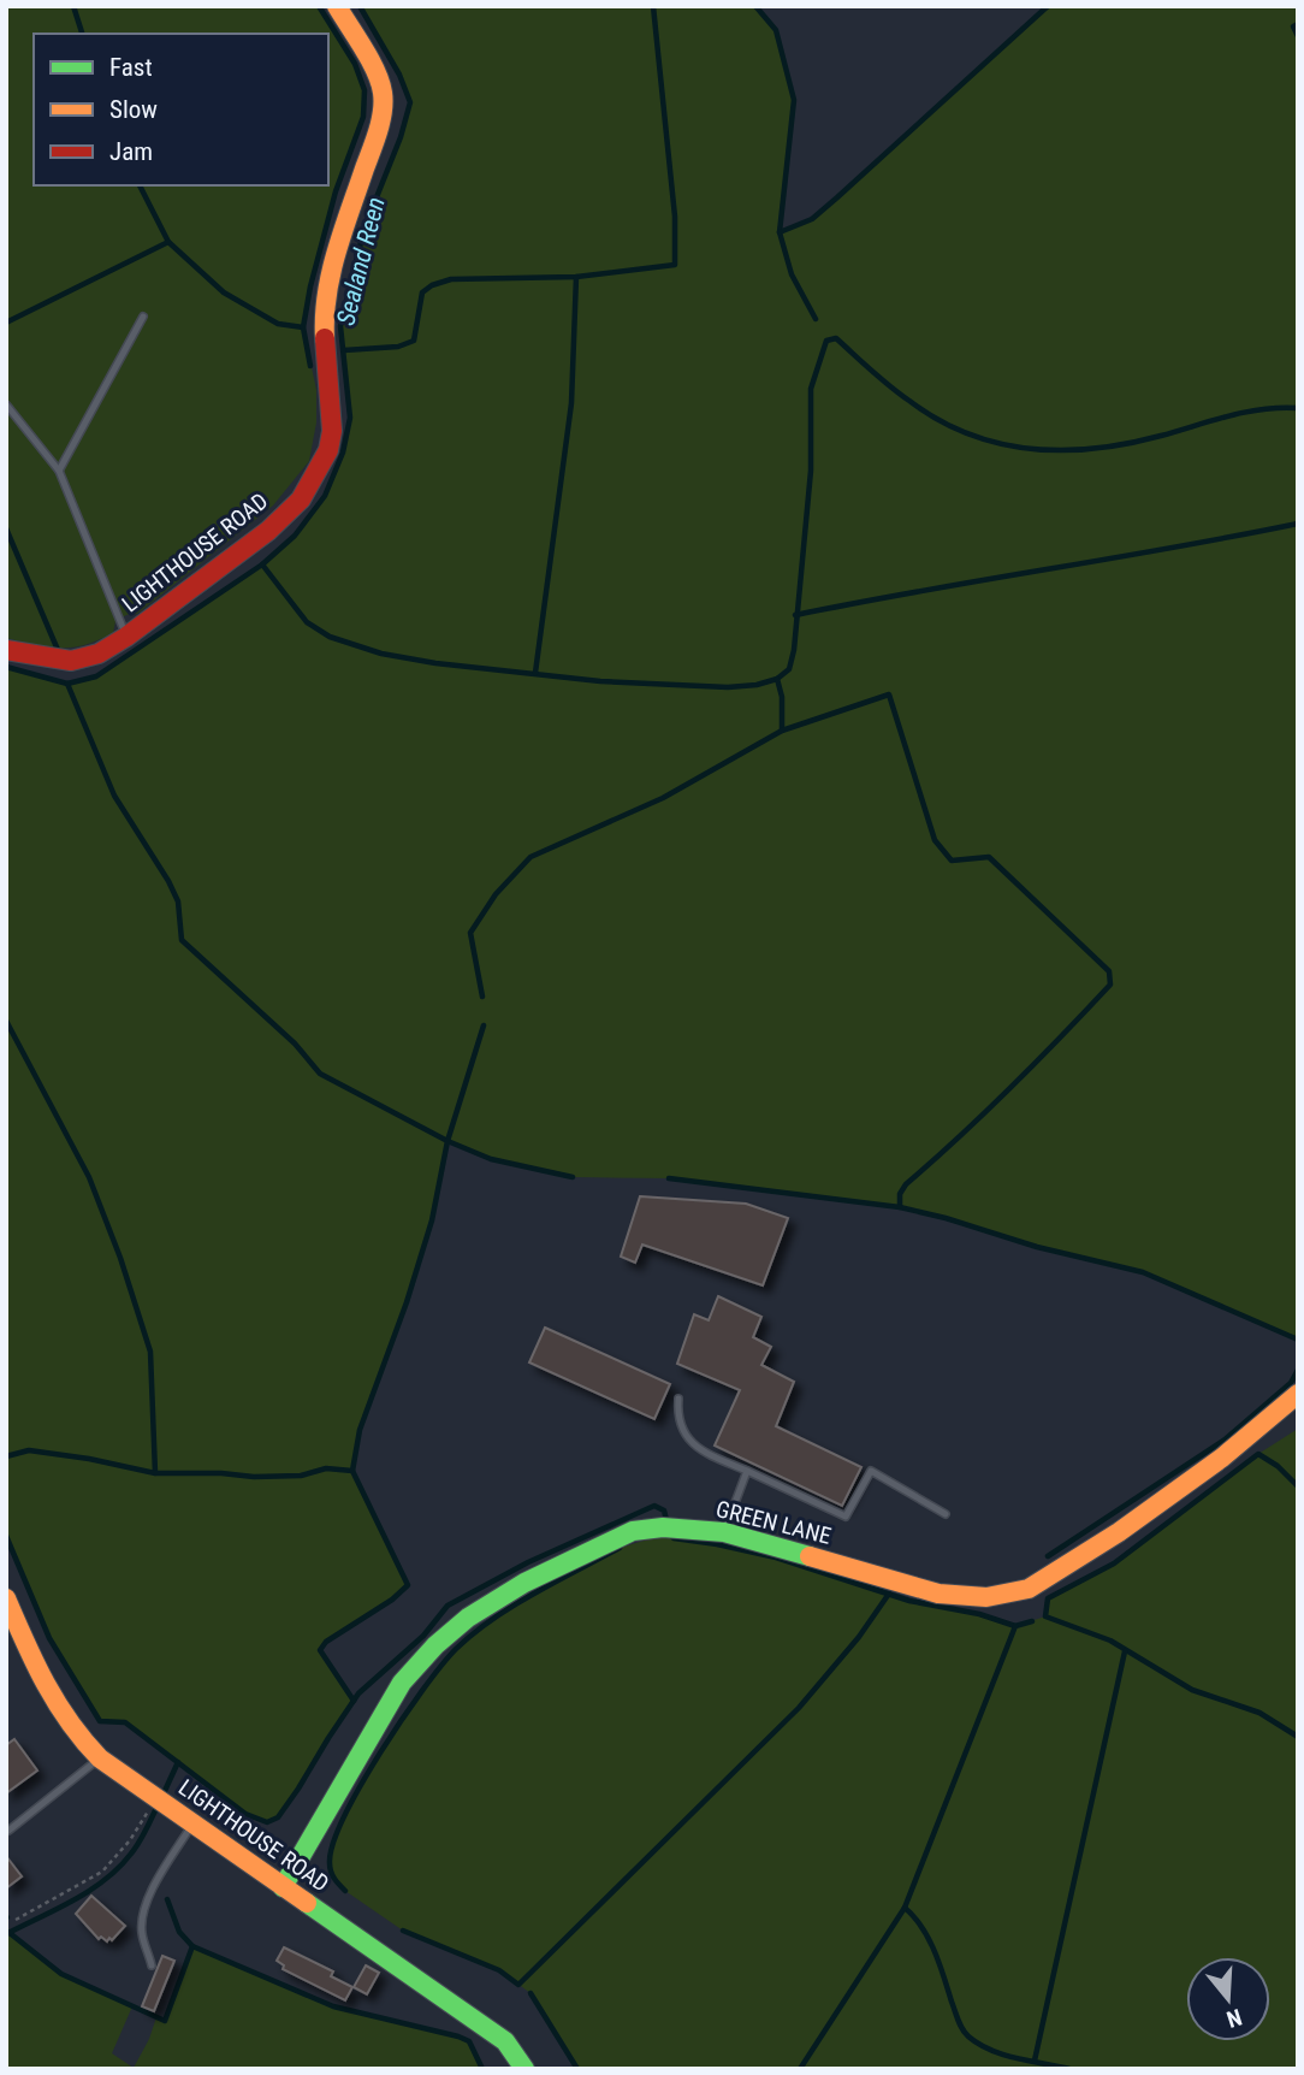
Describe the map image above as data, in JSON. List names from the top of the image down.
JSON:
{
  "streets": {
    "main road": ["LIGHTHOUSE ROAD", "GREEN LANE"]
  },
  "crossings": [
    ["LIGHTHOUSE ROAD", "GREEN LANE"]
  ],
  "water": ["Sealand Reen"],
  "legend": ["Fast", "Slow", "Jam"],
  "north": "bottom"
}
